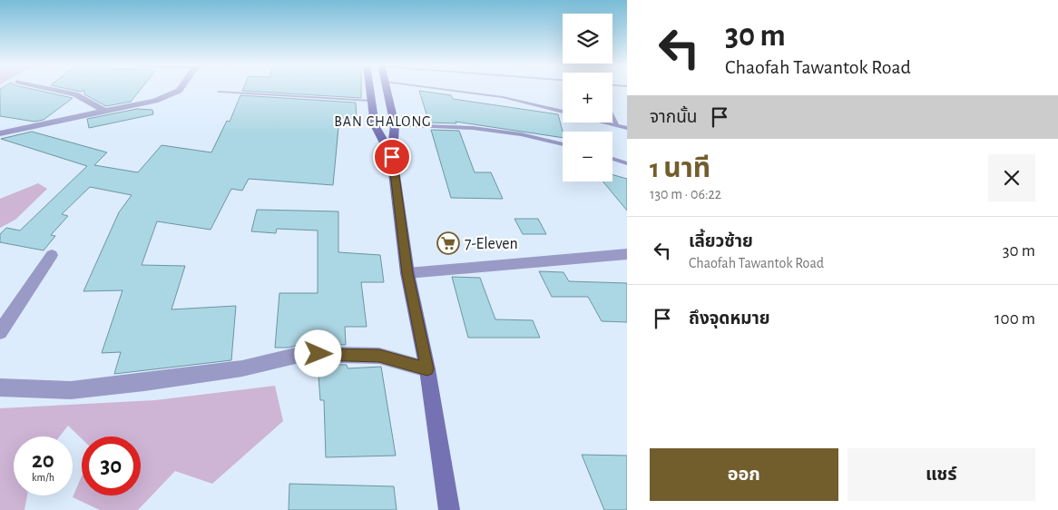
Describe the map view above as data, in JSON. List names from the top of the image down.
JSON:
{
  "districts": ["BAN CHALONG"],
  "places": {
    "supermarket": ["7-Eleven"]
  },
  "page": {
    "turn": ["30 m", "Chaofah Tawantok Road"],
    "map_buttons": ["+", "−"],
    "then": "จากนั้น",
    "heading": ["1 นาที", "130 m · 06:22"],
    "list": [
      {
        "name": "เลี้ยวซ้าย",
        "note": "Chaofah Tawantok Road",
        "value": "30 m"
      },
      {
        "name": "ถึงจุดหมาย",
        "value": "100 m"
      }
    ],
    "speed": "20 km/h",
    "limit": "30",
    "buttons": ["ออก", "แชร์"]
  }
}
